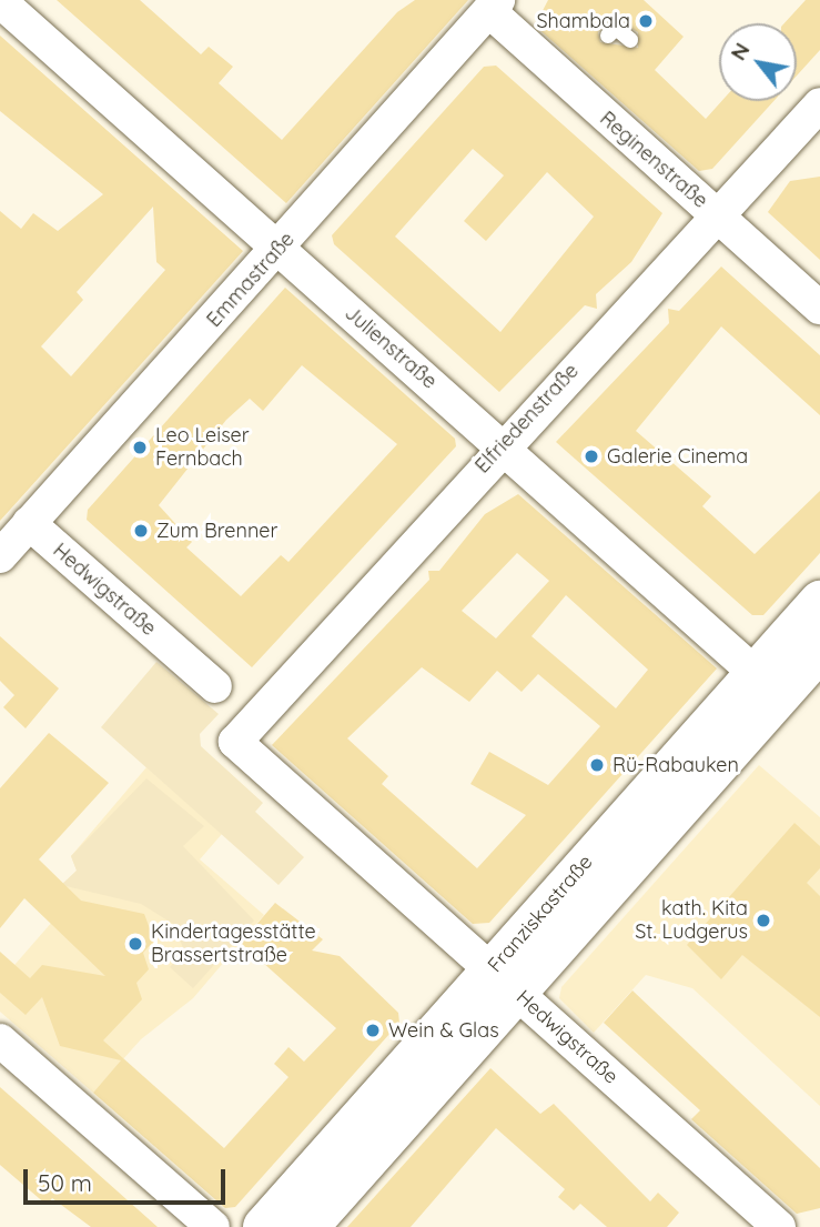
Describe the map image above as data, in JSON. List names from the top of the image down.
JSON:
{
  "streets": {
    "main road": ["Franziskastraße"],
    "street": [
      "Reginenstraße",
      "Emmastraße",
      "Julienstraße",
      "Elfriedenstraße",
      "Hedwigstraße"
    ]
  },
  "crossings": [
    ["Reginenstraße", "Emmastraße"],
    ["Reginenstraße", "Elfriedenstraße"],
    ["Emmastraße", "Julienstraße"],
    ["Emmastraße", "Hedwigstraße"],
    ["Julienstraße", "Elfriedenstraße"],
    ["Julienstraße", "Franziskastraße"],
    ["Elfriedenstraße", "Hedwigstraße"],
    ["Hedwigstraße", "Franziskastraße"]
  ],
  "places": [
    "Shambala",
    "Leo Leiser Fernbach",
    "Galerie Cinema",
    "Zum Brenner",
    "Rü-Rabauken",
    "kath. Kita St. Ludgerus",
    "Kindertagesstätte Brassertstraße",
    "Wein & Glas"
  ],
  "scale_bar": "50 m",
  "north": "top left"
}
